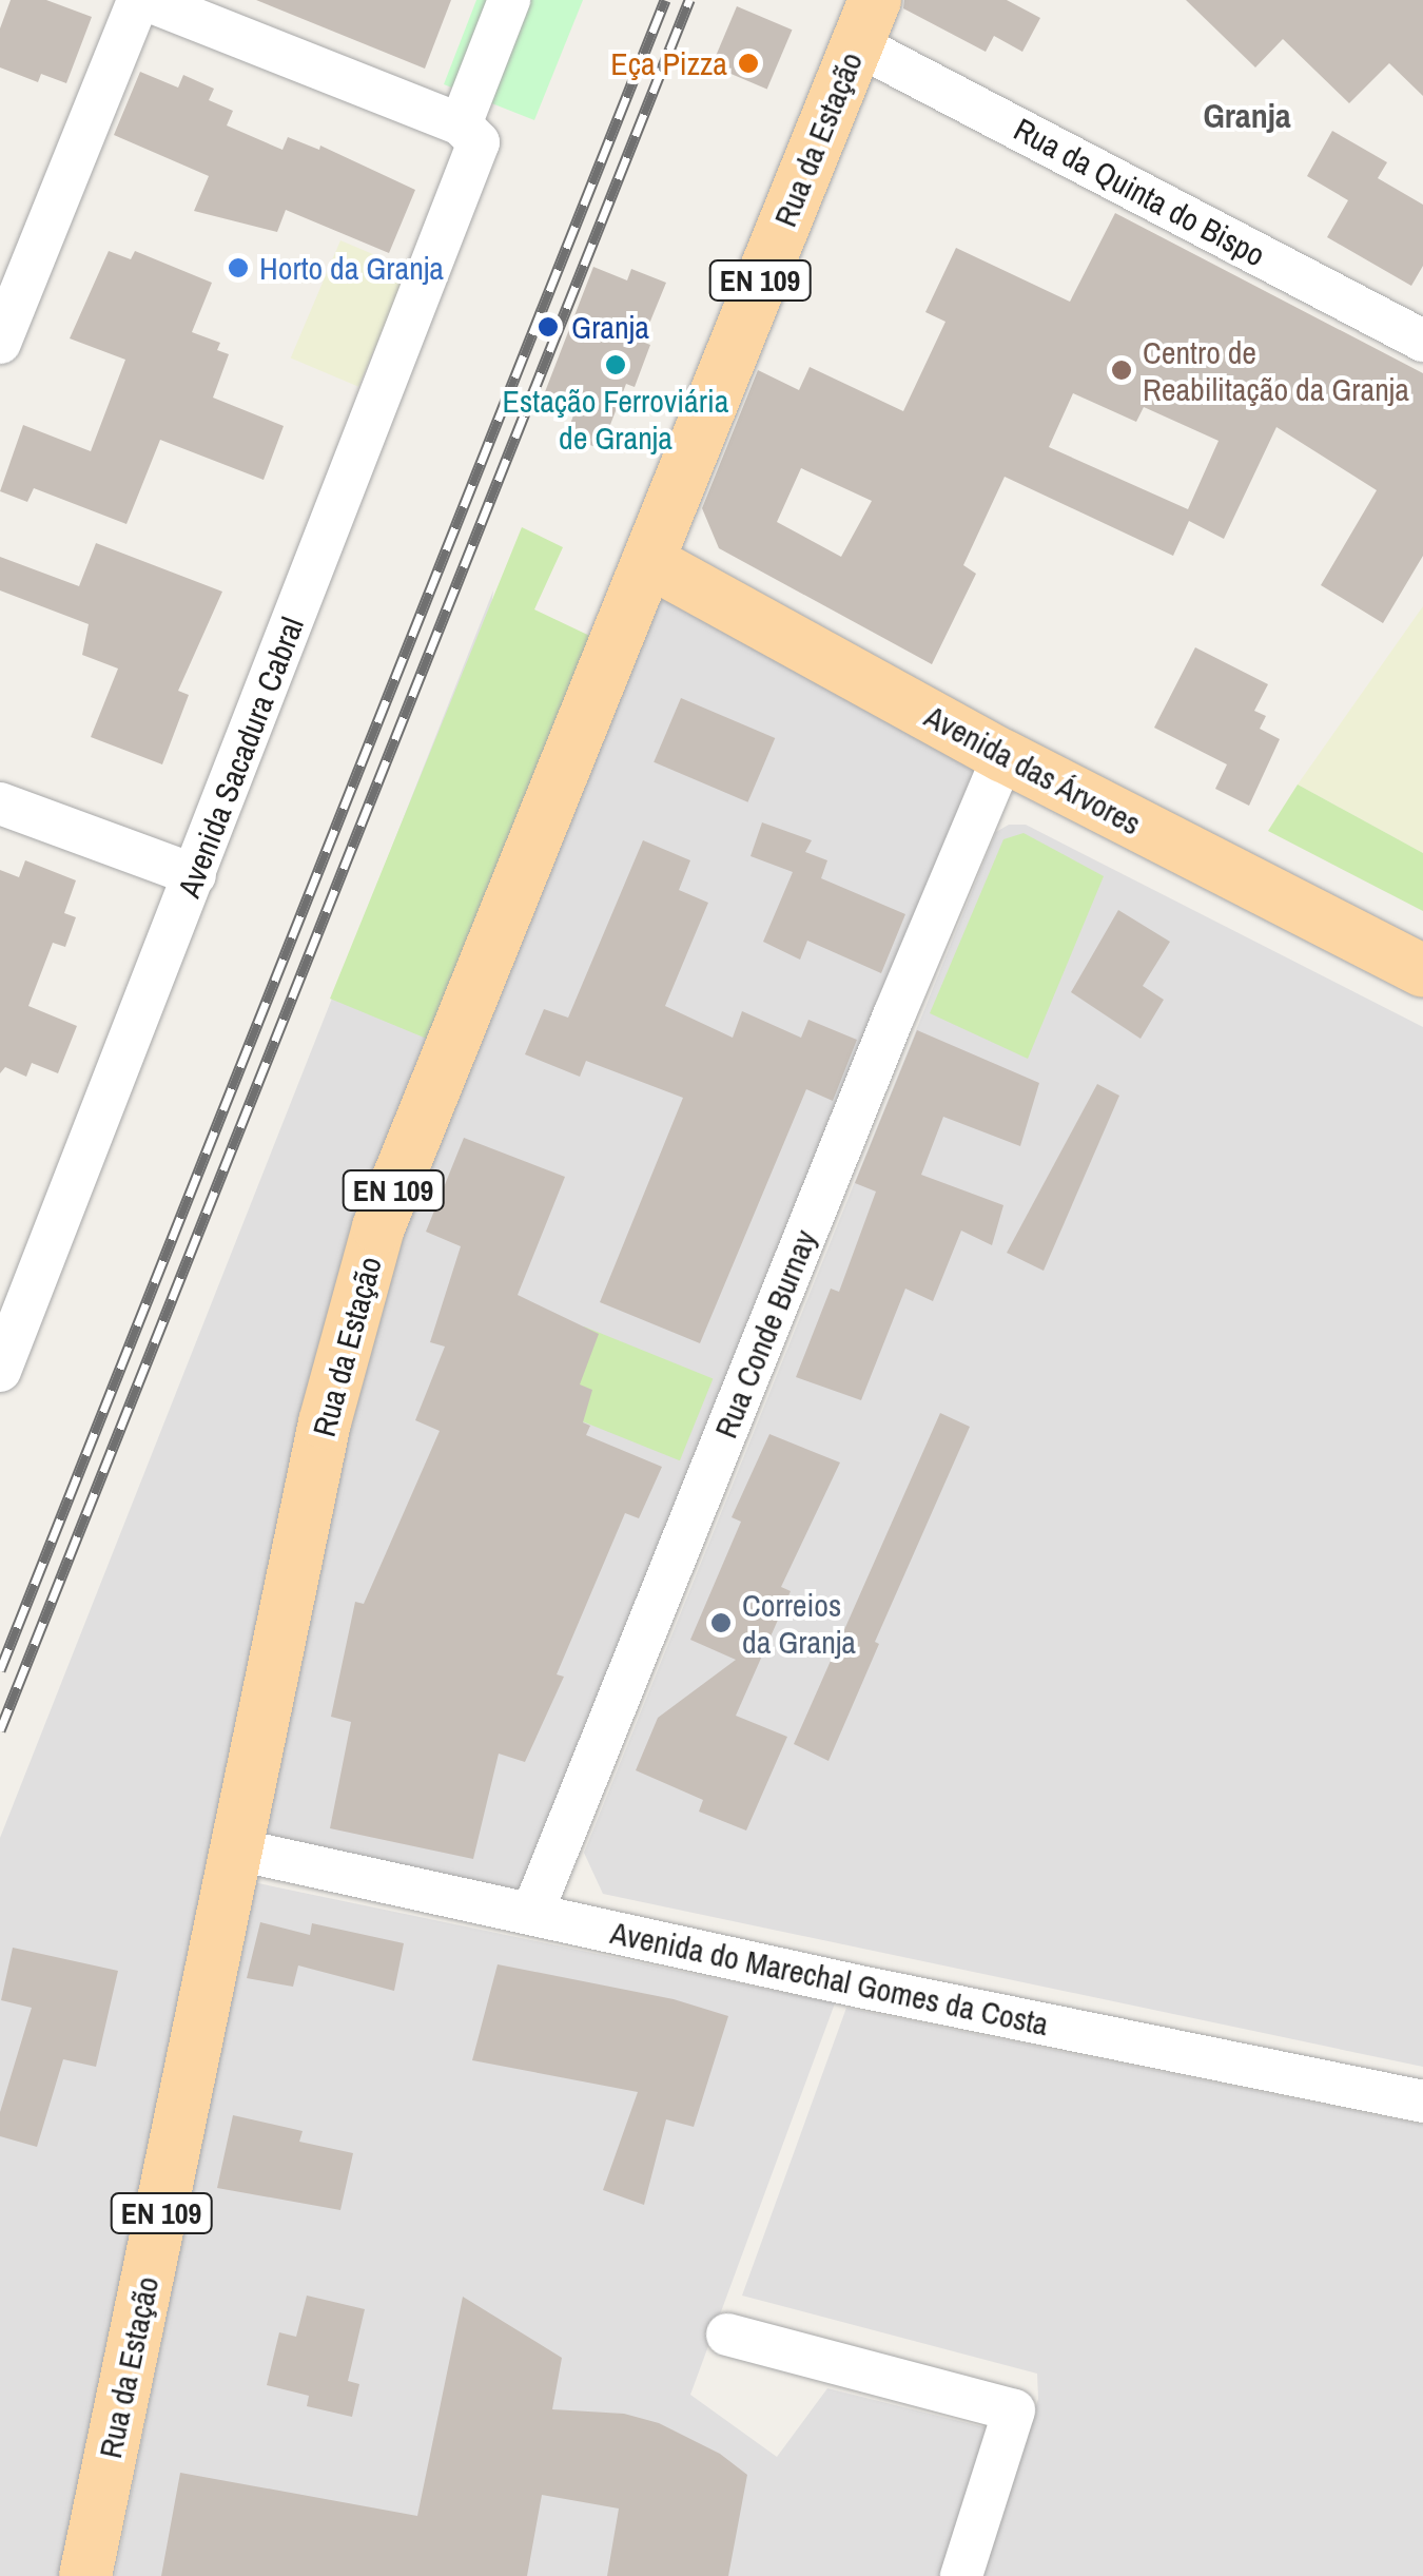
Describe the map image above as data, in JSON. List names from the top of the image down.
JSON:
{
  "streets": {
    "main road": ["Rua da Estação", "EN 109", "Avenida das Árvores"],
    "street": [
      "Rua da Quinta do Bispo",
      "Avenida Sacadura Cabral",
      "Rua Conde Burnay",
      "Avenida do Marechal Gomes da Costa"
    ]
  },
  "crossings": [
    ["Rua da Estação", "Rua da Quinta do Bispo"],
    ["Rua da Estação", "Avenida das Árvores"],
    ["Rua da Estação", "Avenida do Marechal Gomes da Costa"],
    ["Avenida das Árvores", "Rua Conde Burnay"],
    ["Rua Conde Burnay", "Avenida do Marechal Gomes da Costa"]
  ],
  "districts": ["Granja"],
  "places": [
    "Eça Pizza",
    "Horto da Granja",
    "Granja",
    "Estação Ferroviária de Granja",
    "Centro de Reabilitação da Granja",
    "Correios da Granja"
  ]
}
